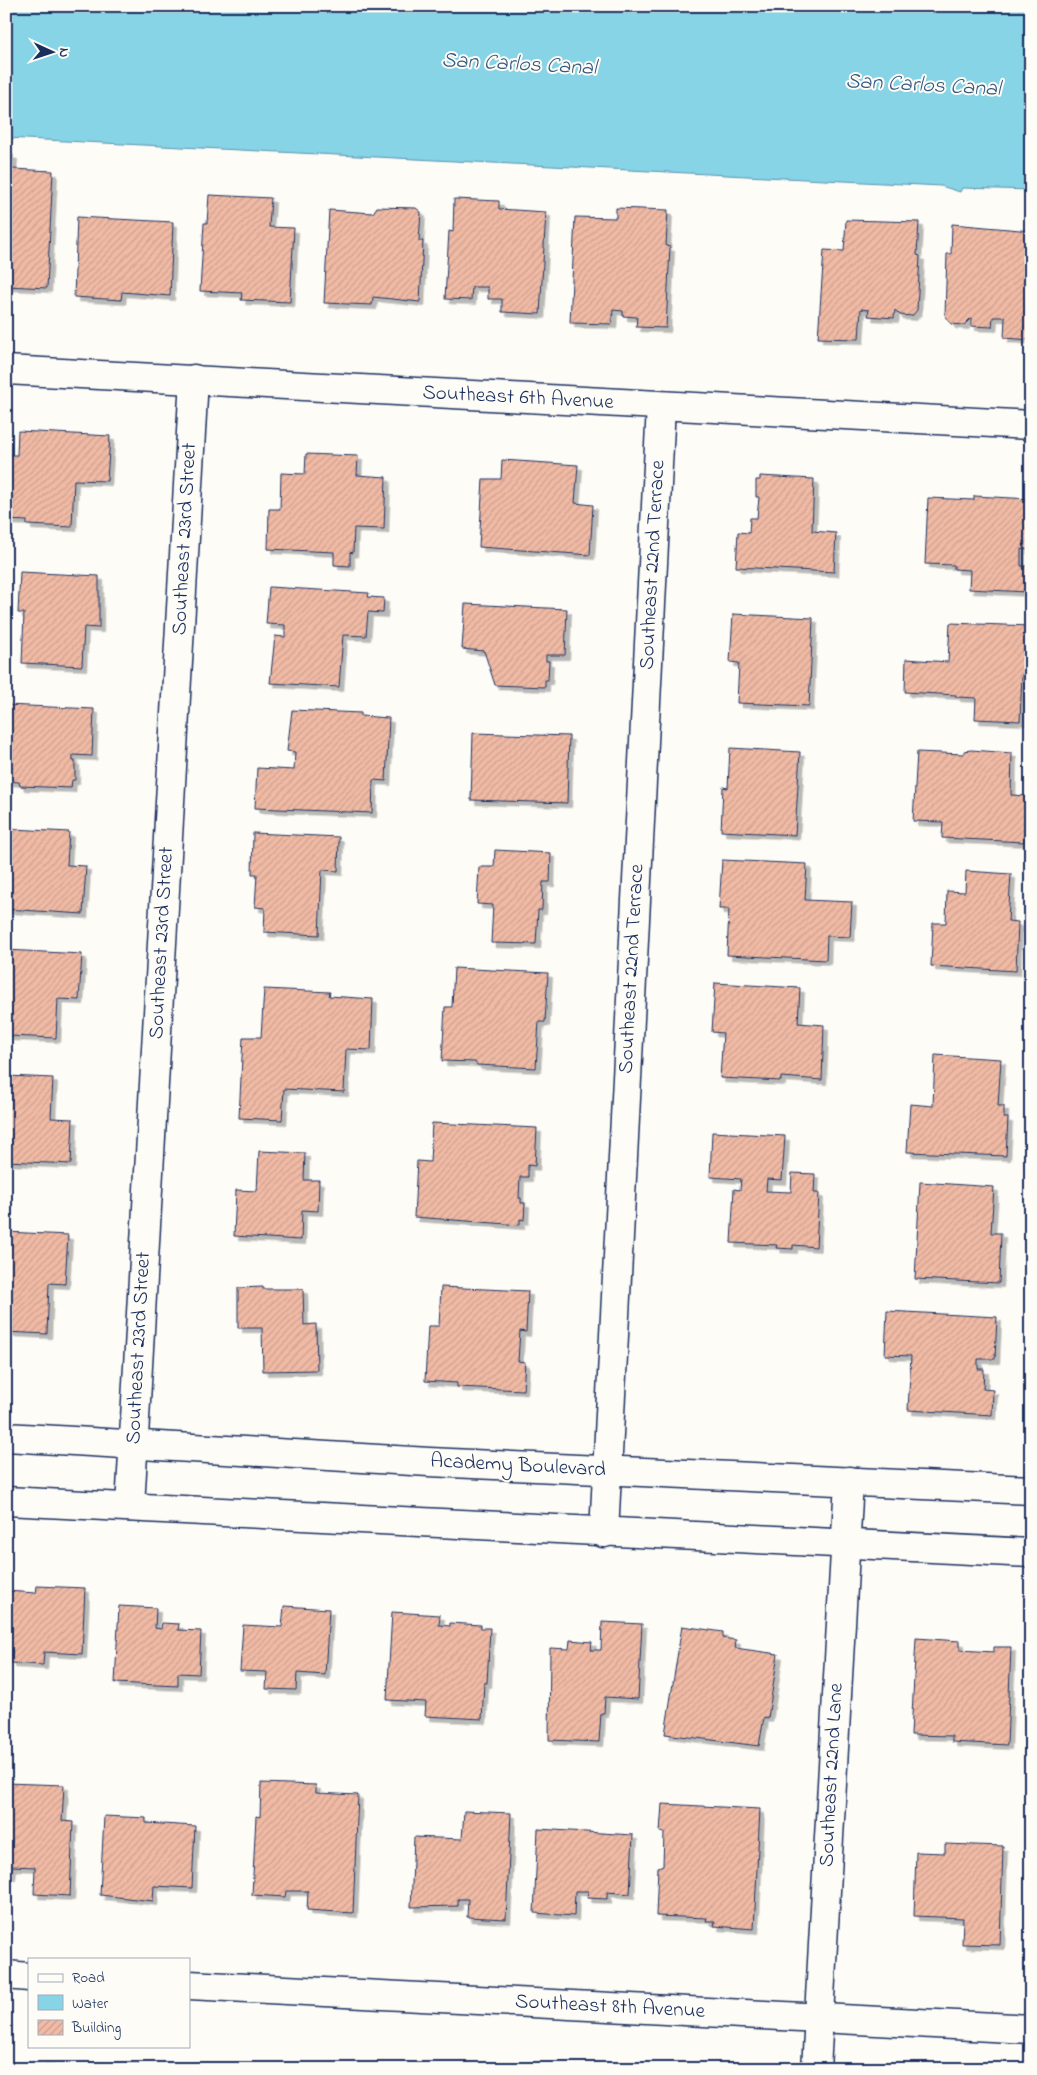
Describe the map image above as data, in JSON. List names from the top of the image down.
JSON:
{
  "streets": {
    "street": [
      "Southeast 6th Avenue",
      "Southeast 23rd Street",
      "Southeast 22nd Terrace",
      "Academy Boulevard",
      "Southeast 22nd Lane",
      "Southeast 8th Avenue"
    ]
  },
  "crossings": [
    ["Southeast 6th Avenue", "Southeast 23rd Street"],
    ["Southeast 6th Avenue", "Southeast 22nd Terrace"],
    ["Southeast 23rd Street", "Academy Boulevard"],
    ["Southeast 22nd Terrace", "Academy Boulevard"],
    ["Academy Boulevard", "Southeast 22nd Lane"],
    ["Southeast 22nd Lane", "Southeast 8th Avenue"]
  ],
  "water": ["San Carlos Canal"],
  "legend": ["Road", "Water", "Building"],
  "north": "right"
}
